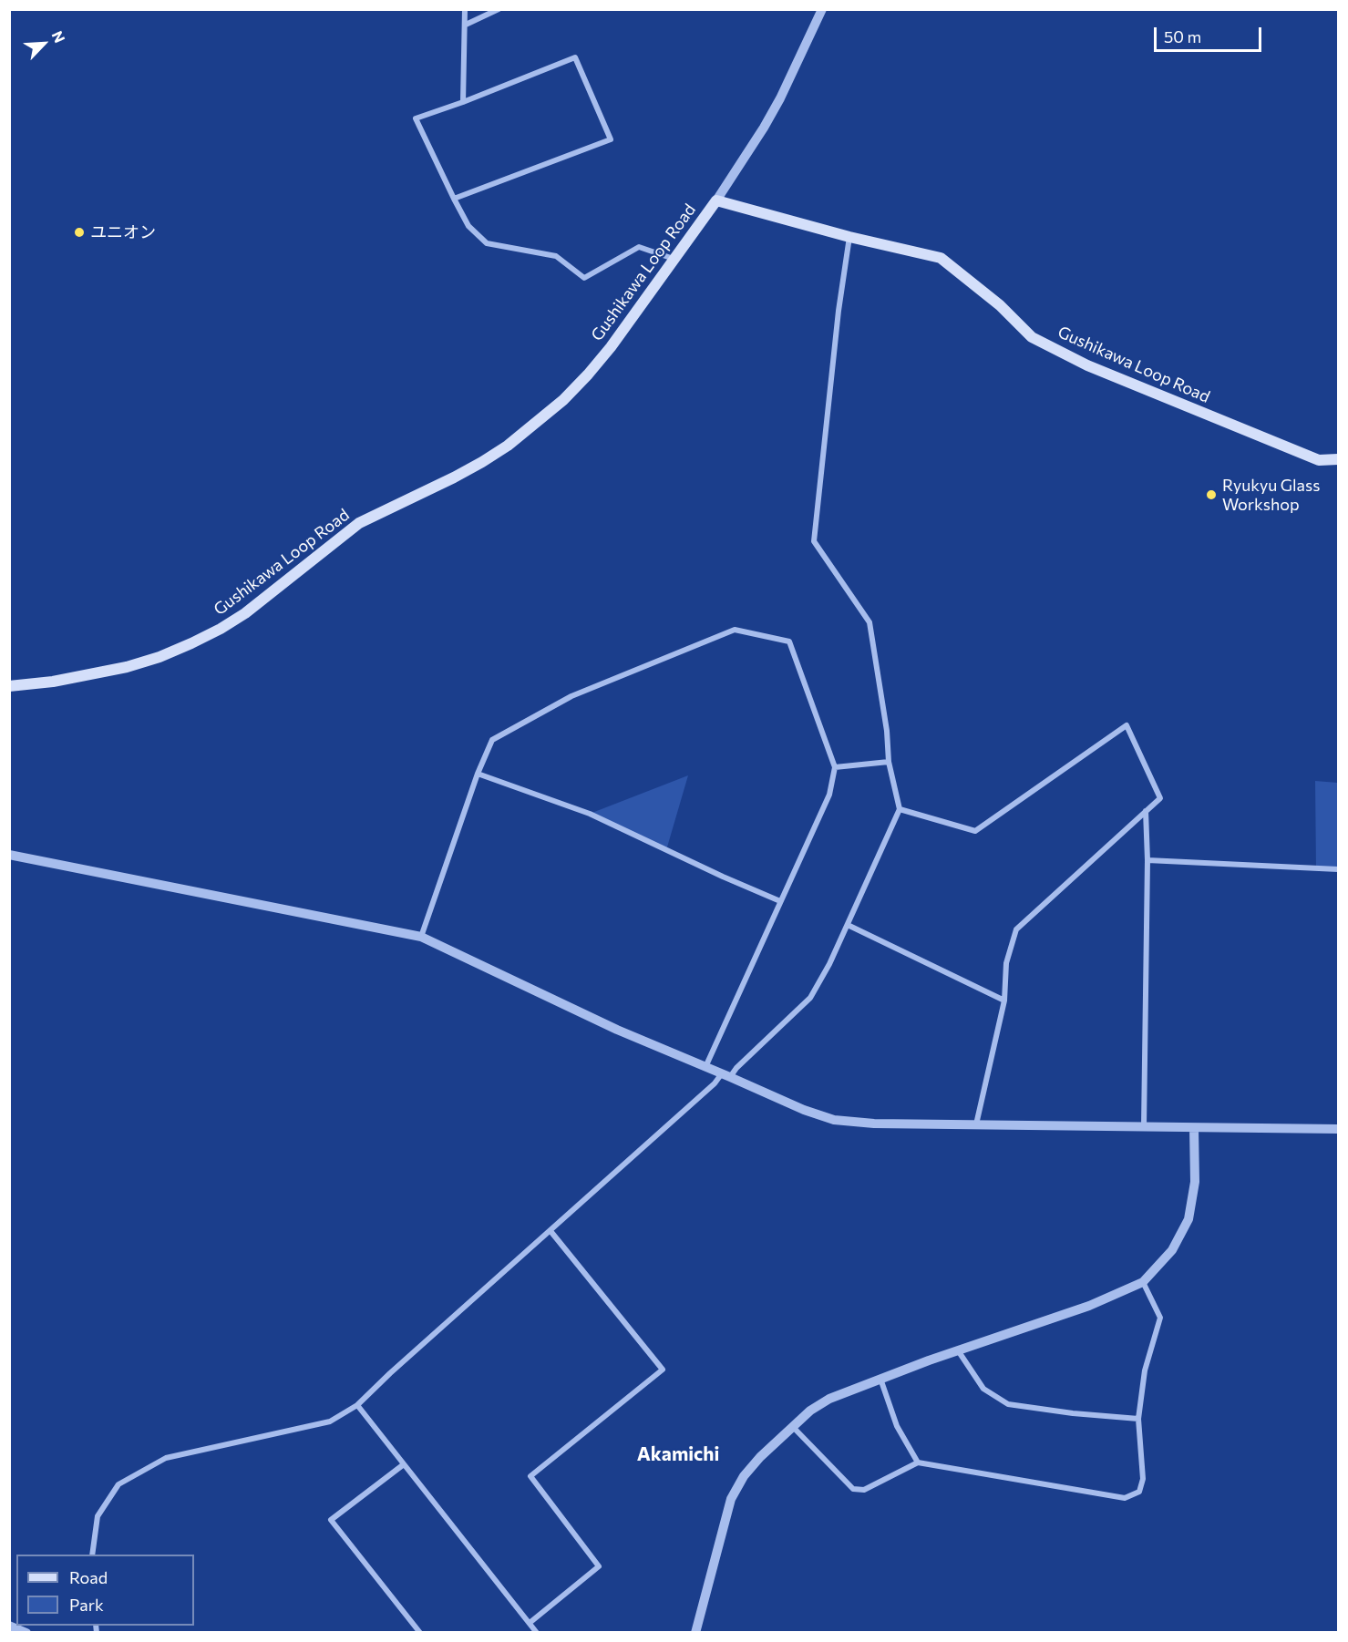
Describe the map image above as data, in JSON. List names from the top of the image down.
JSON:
{
  "streets": {
    "main road": ["Gushikawa Loop Road"]
  },
  "districts": ["Akamichi"],
  "places": ["ユニオン", "Ryukyu Glass Workshop"],
  "legend": ["Road", "Park"],
  "scale_bar": "50 m",
  "north": "top right"
}
